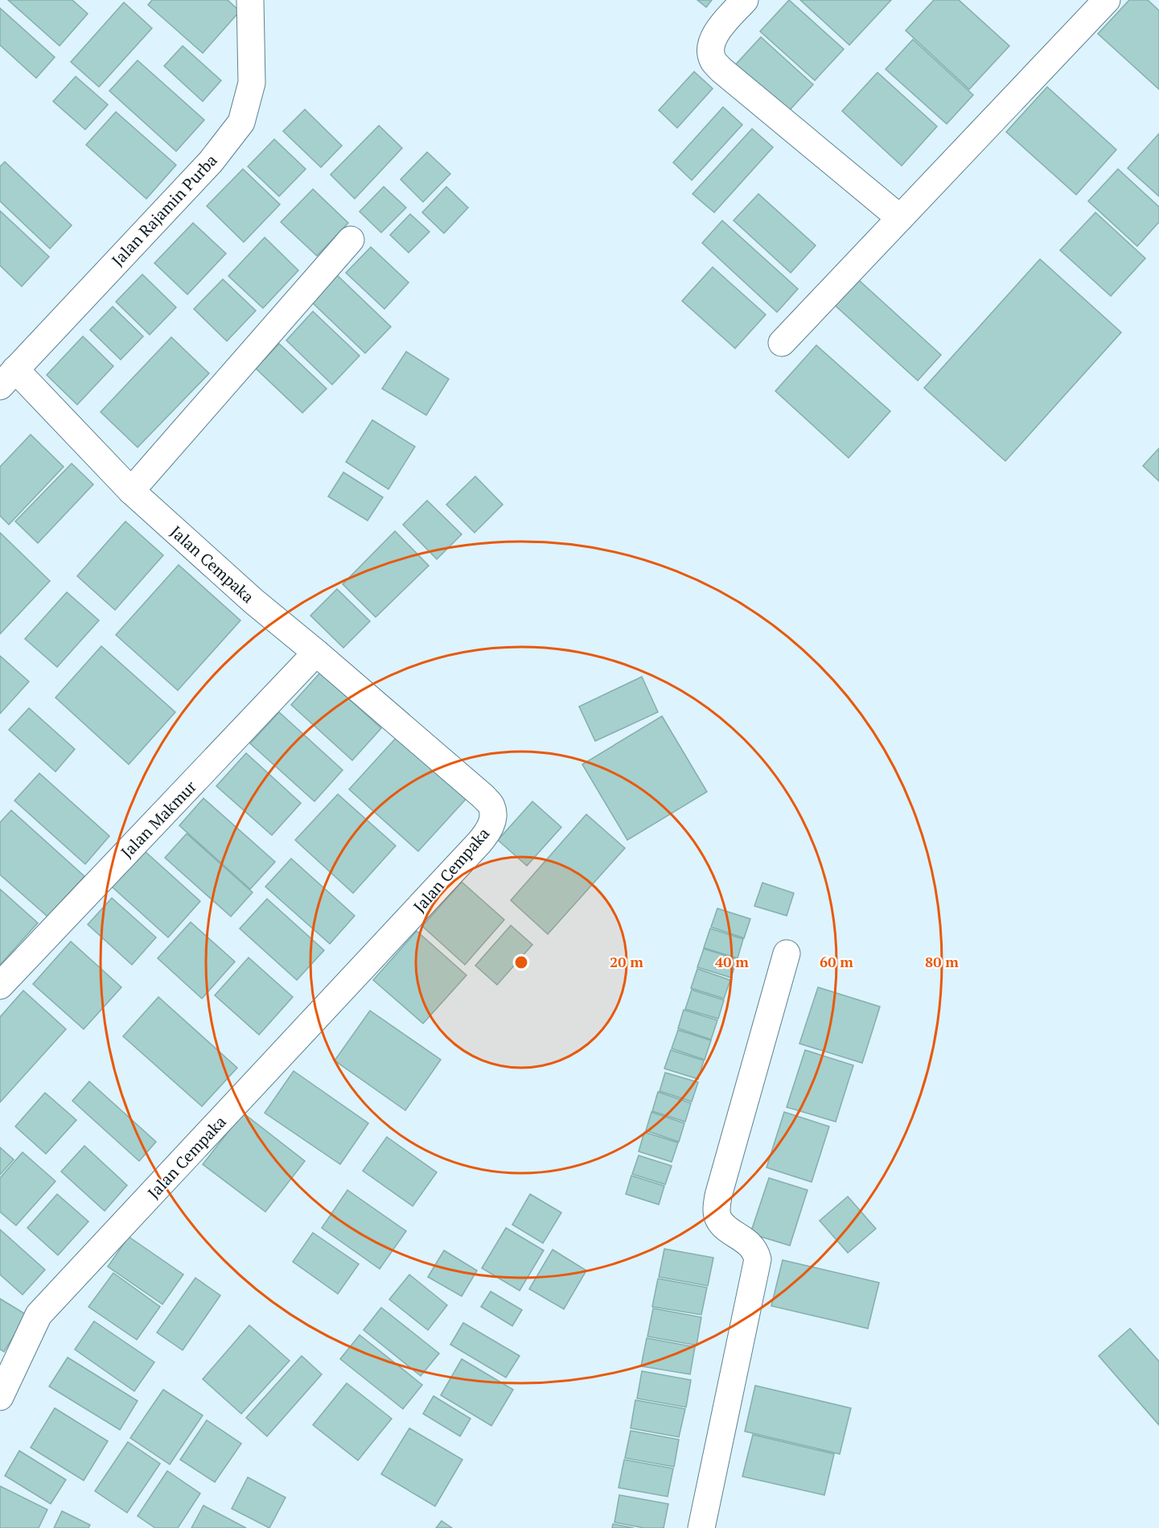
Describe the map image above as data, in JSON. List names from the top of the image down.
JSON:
{
  "streets": {
    "street": ["Jalan Rajamin Purba", "Jalan Cempaka", "Jalan Makmur"]
  },
  "crossings": [
    ["Jalan Rajamin Purba", "Jalan Cempaka"],
    ["Jalan Cempaka", "Jalan Makmur"]
  ],
  "rings": [
    "20 m",
    "40 m",
    "60 m",
    "80 m"
  ]
}
